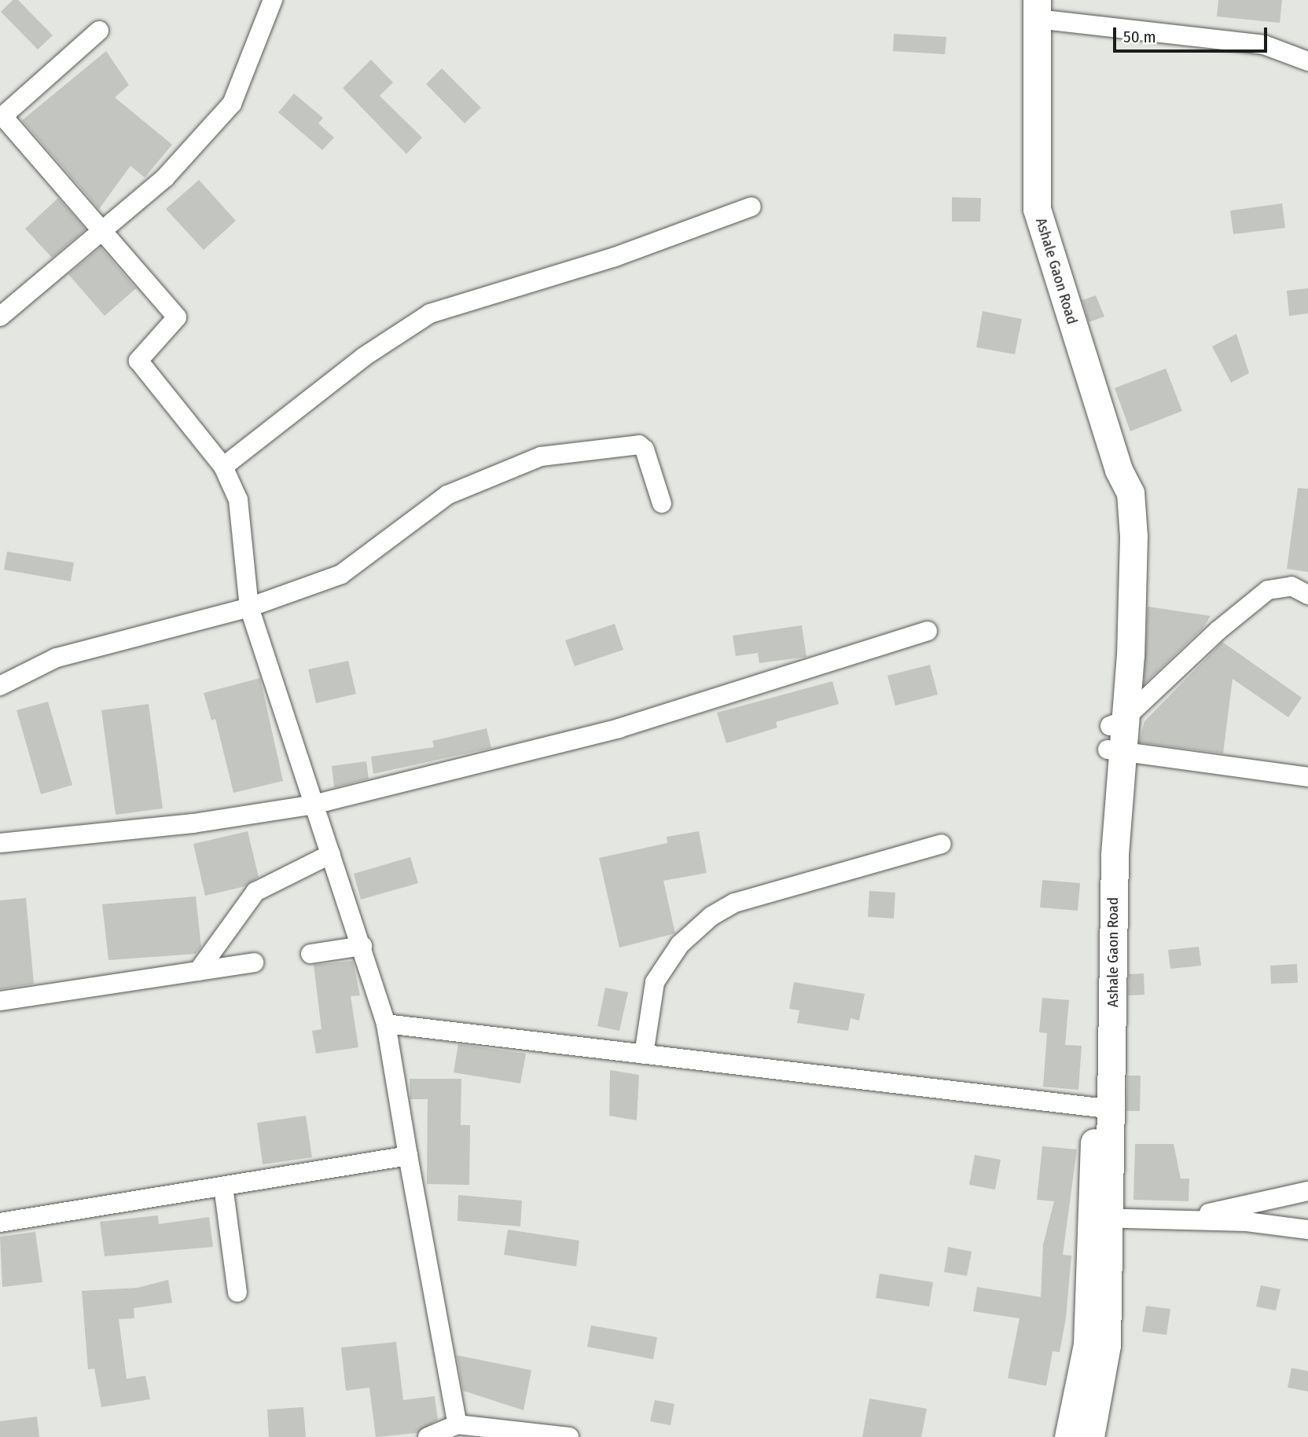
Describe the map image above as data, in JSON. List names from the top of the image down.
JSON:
{
  "streets": {
    "street": ["Ashale Gaon Road"]
  },
  "scale_bar": "50 m"
}
